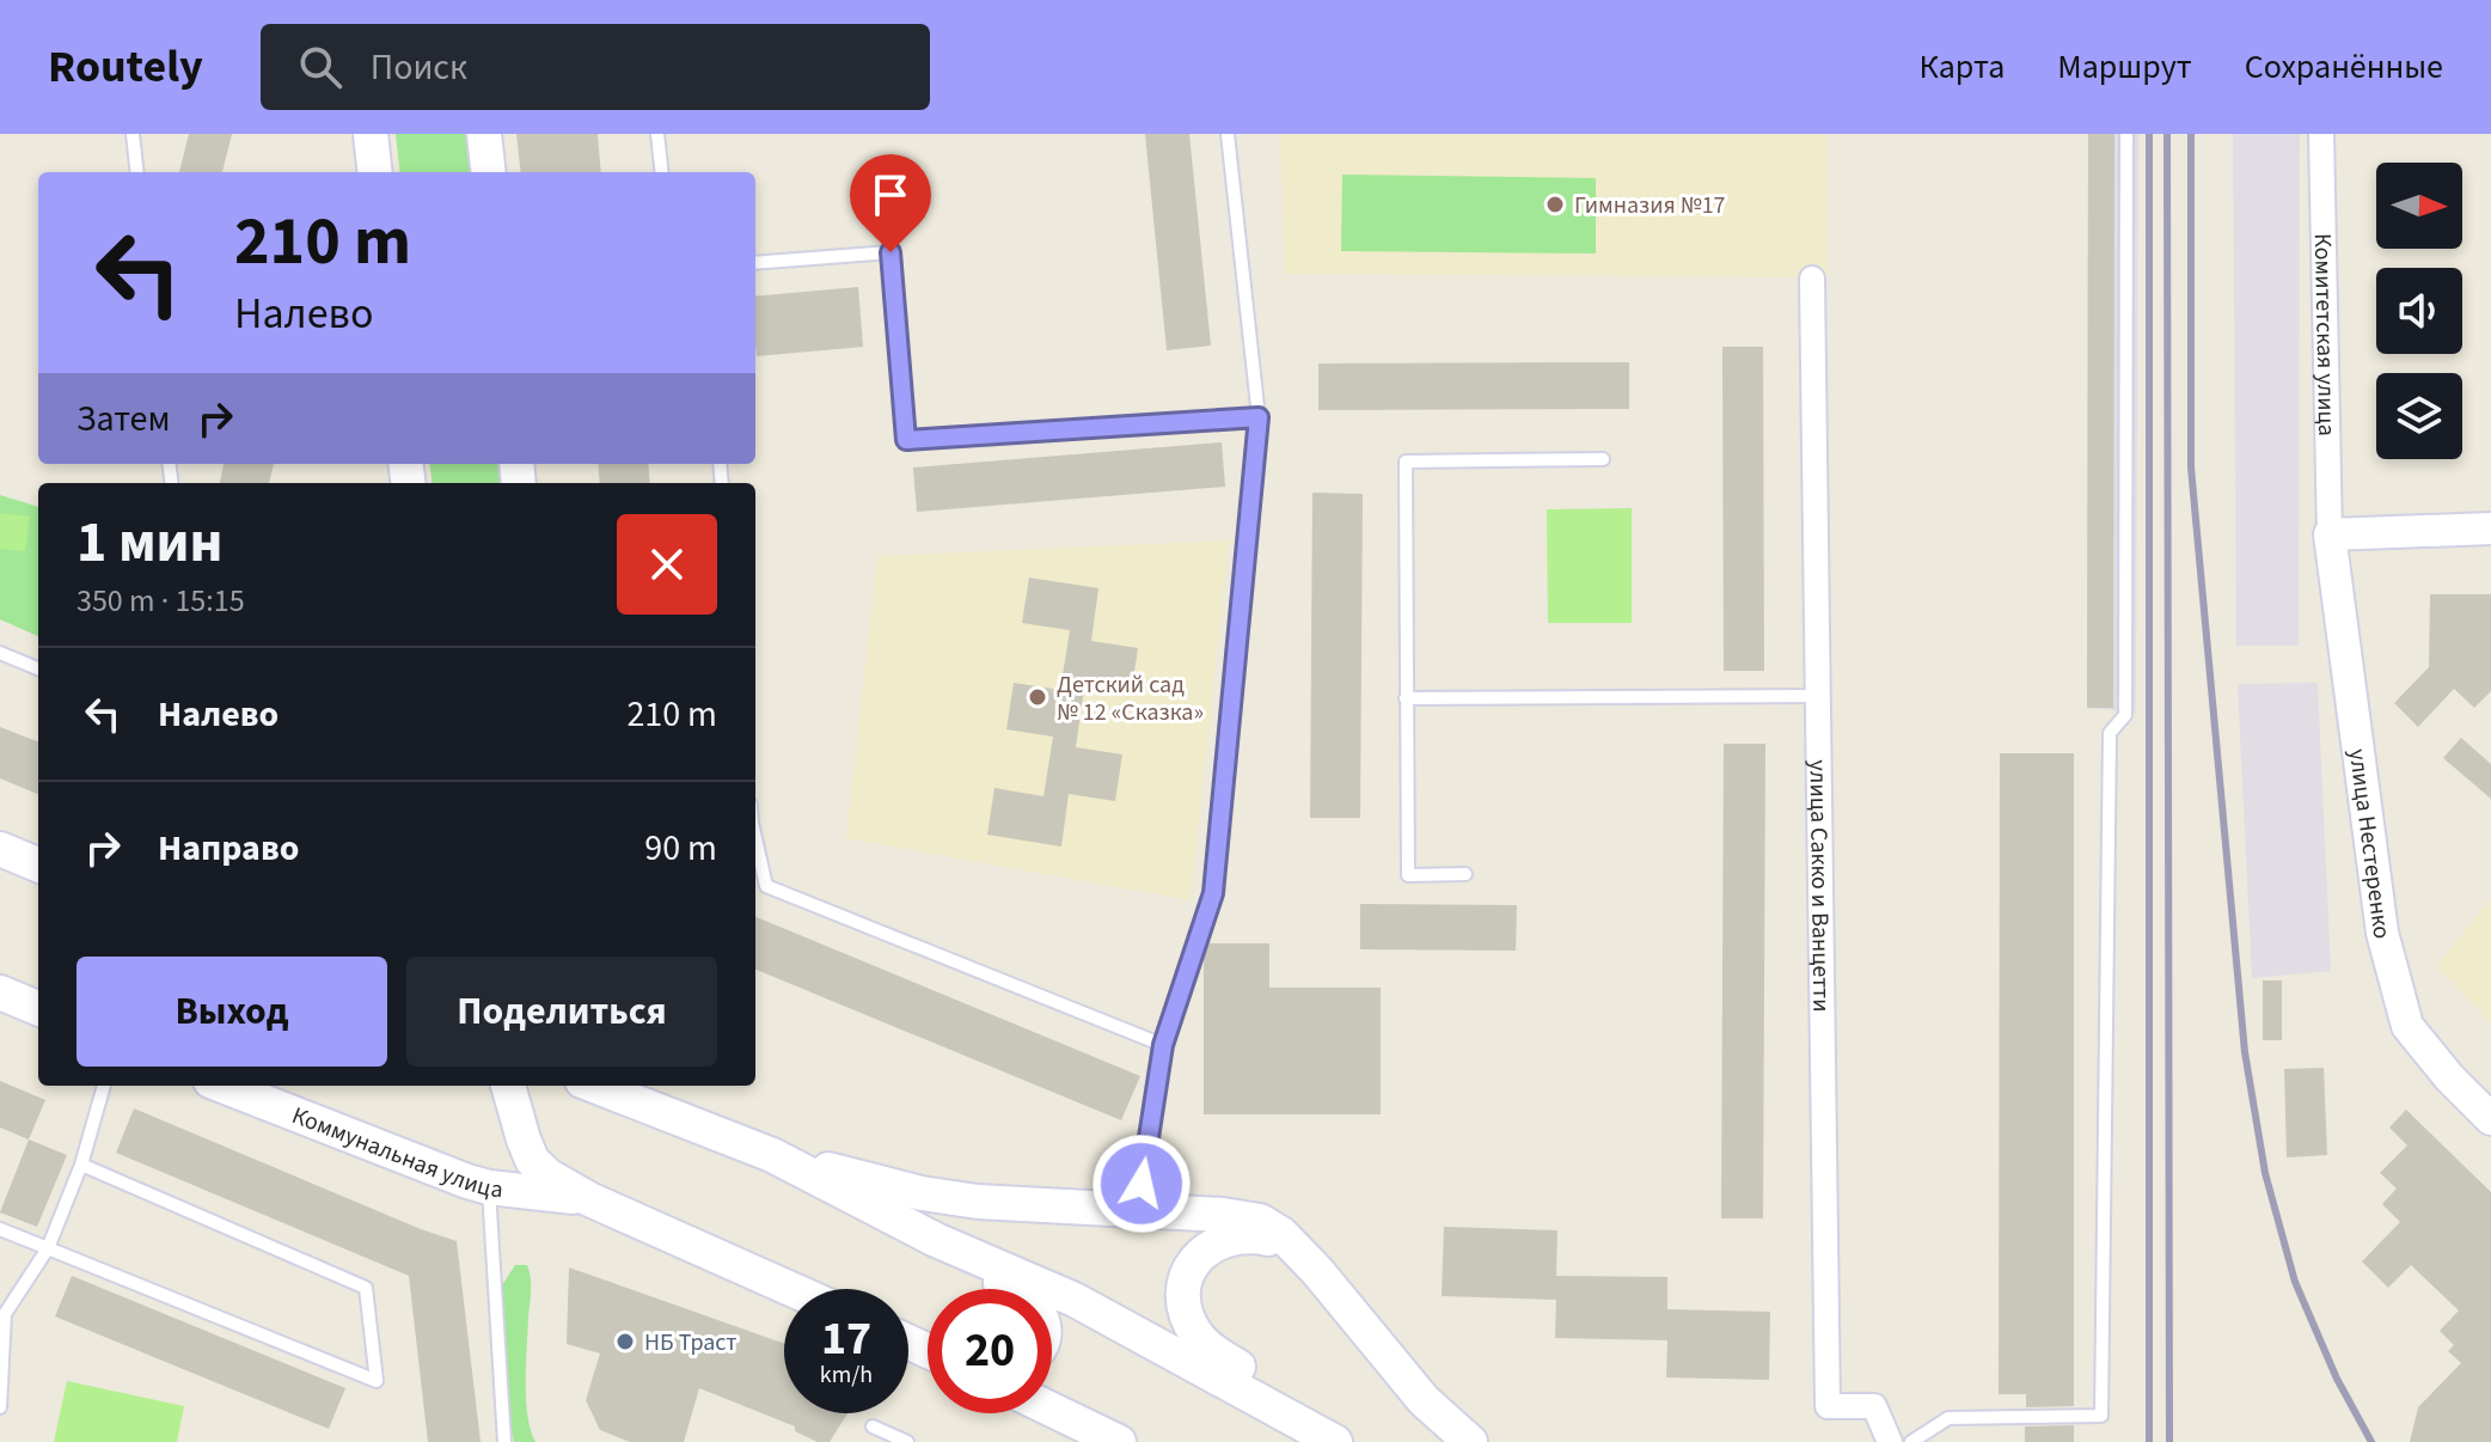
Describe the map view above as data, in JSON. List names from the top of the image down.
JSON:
{
  "streets": {
    "main road": ["Коммунальная улица"],
    "street": ["Комитетская улица", "улица Нестеренко", "улица Сакко и Ванцетти"]
  },
  "crossings": [
    ["Комитетская улица", "улица Нестеренко"]
  ],
  "places": ["Гимназия №17", "Детский сад № 12 «Сказка»", "НБ Траст"],
  "north": "right",
  "page": {
    "header": "Routely",
    "search": "Поиск",
    "nav": ["Карта", "Маршрут", "Сохранённые"],
    "turn": ["210 m", "Налево"],
    "then": "Затем",
    "heading": ["1 мин", "350 m · 15:15"],
    "list": [
      {
        "name": "Налево",
        "value": "210 m"
      },
      {
        "name": "Направо",
        "value": "90 m"
      }
    ],
    "buttons": ["Выход", "Поделиться"],
    "speed": "17 km/h",
    "limit": "20"
  }
}
